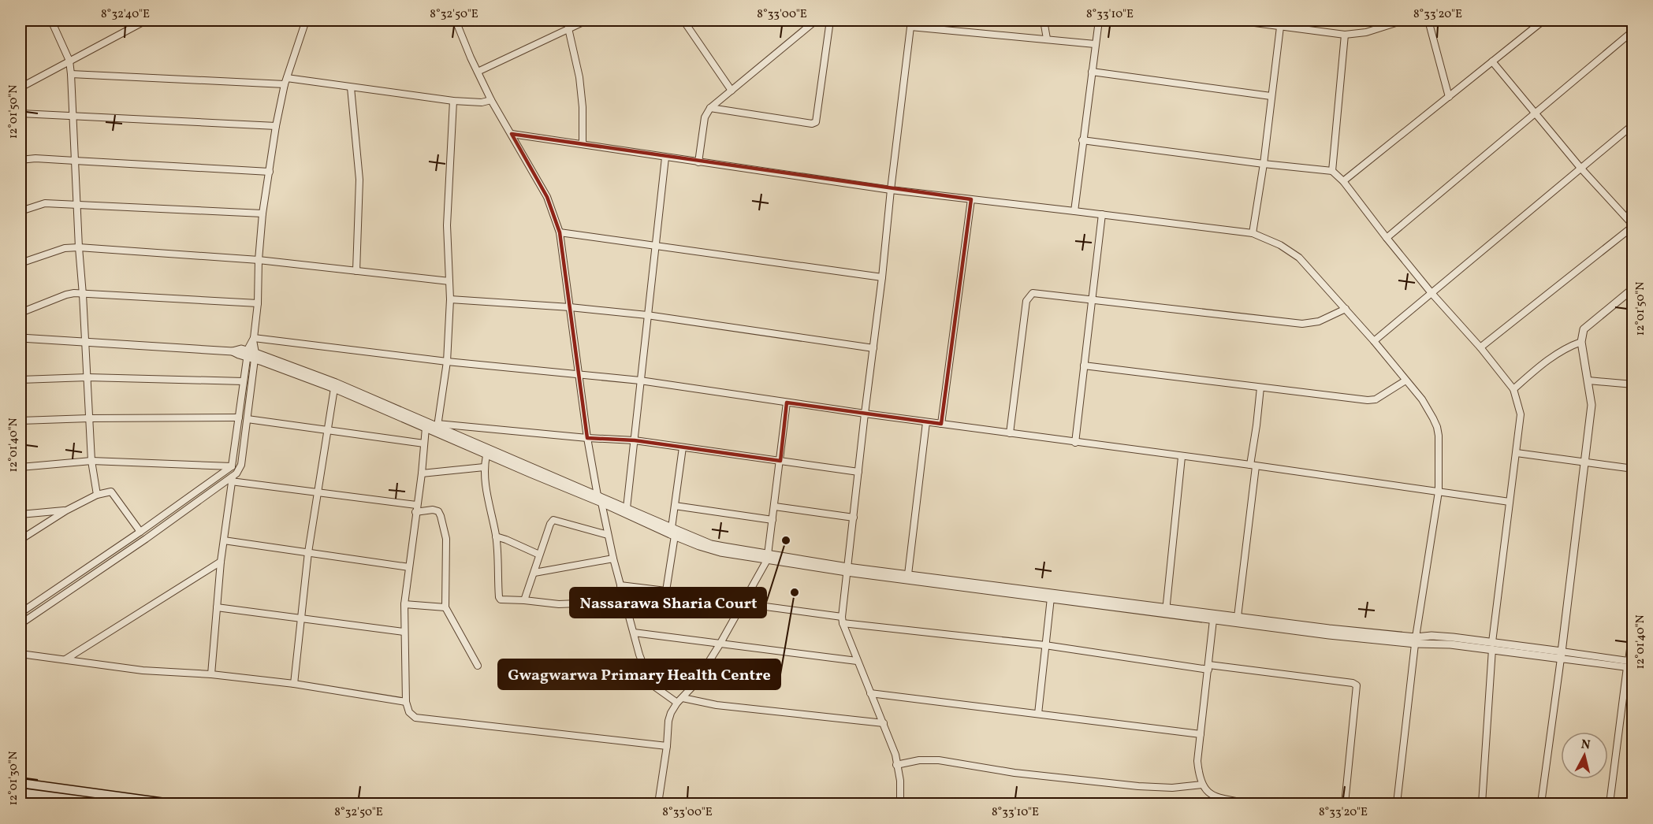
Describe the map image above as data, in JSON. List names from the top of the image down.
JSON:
{
  "places": ["Nassarawa Sharia Court", "Gwagwarwa Primary Health Centre"],
  "north": "top",
  "coordinates": [
    "8°32'40\"E",
    "8°32'50\"E",
    "8°33'00\"E",
    "8°33'10\"E",
    "8°33'20\"E",
    "12°01'50\"N",
    "12°01'40\"N",
    "12°01'30\"N"
  ]
}
